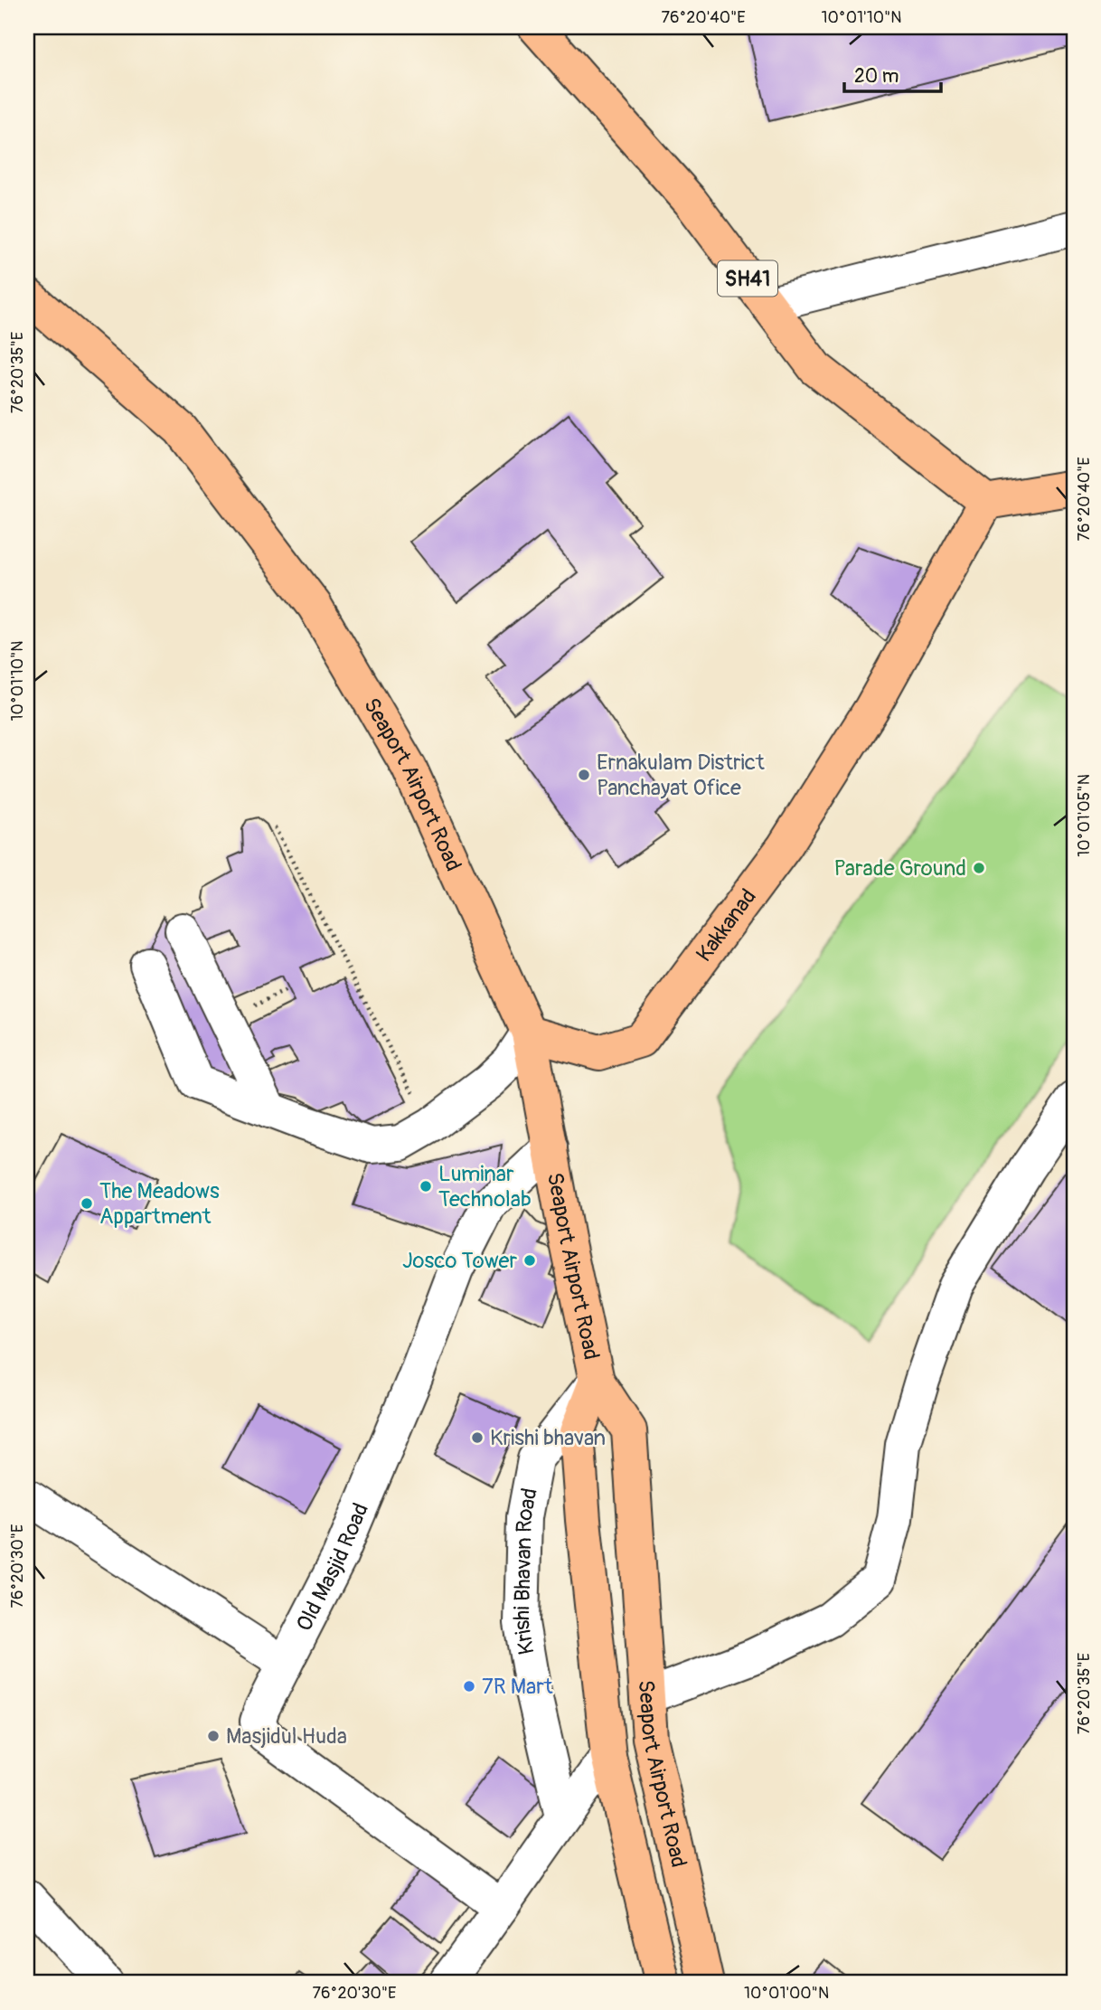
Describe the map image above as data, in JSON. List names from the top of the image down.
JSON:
{
  "streets": {
    "main road": ["SH41", "Seaport Airport Road", "Kakkanad"],
    "street": ["Old Masjid Road", "Krishi Bhavan Road"]
  },
  "crossings": [
    ["SH41", "Kakkanad"],
    ["Seaport Airport Road", "Kakkanad"],
    ["Seaport Airport Road", "Old Masjid Road"],
    ["Seaport Airport Road", "Krishi Bhavan Road"]
  ],
  "places": [
    "Ernakulam District Panchayat Ofice",
    "Parade Ground",
    "Luminar Technolab",
    "The Meadows Appartment",
    "Josco Tower",
    "Krishi bhavan",
    "7R Mart",
    "Masjidul Huda"
  ],
  "scale_bar": "20 m",
  "coordinates": [
    "76°20'40\"E",
    "10°01'10\"N",
    "76°20'35\"E",
    "10°01'05\"N",
    "76°20'30\"E",
    "10°01'00\"N"
  ]
}
